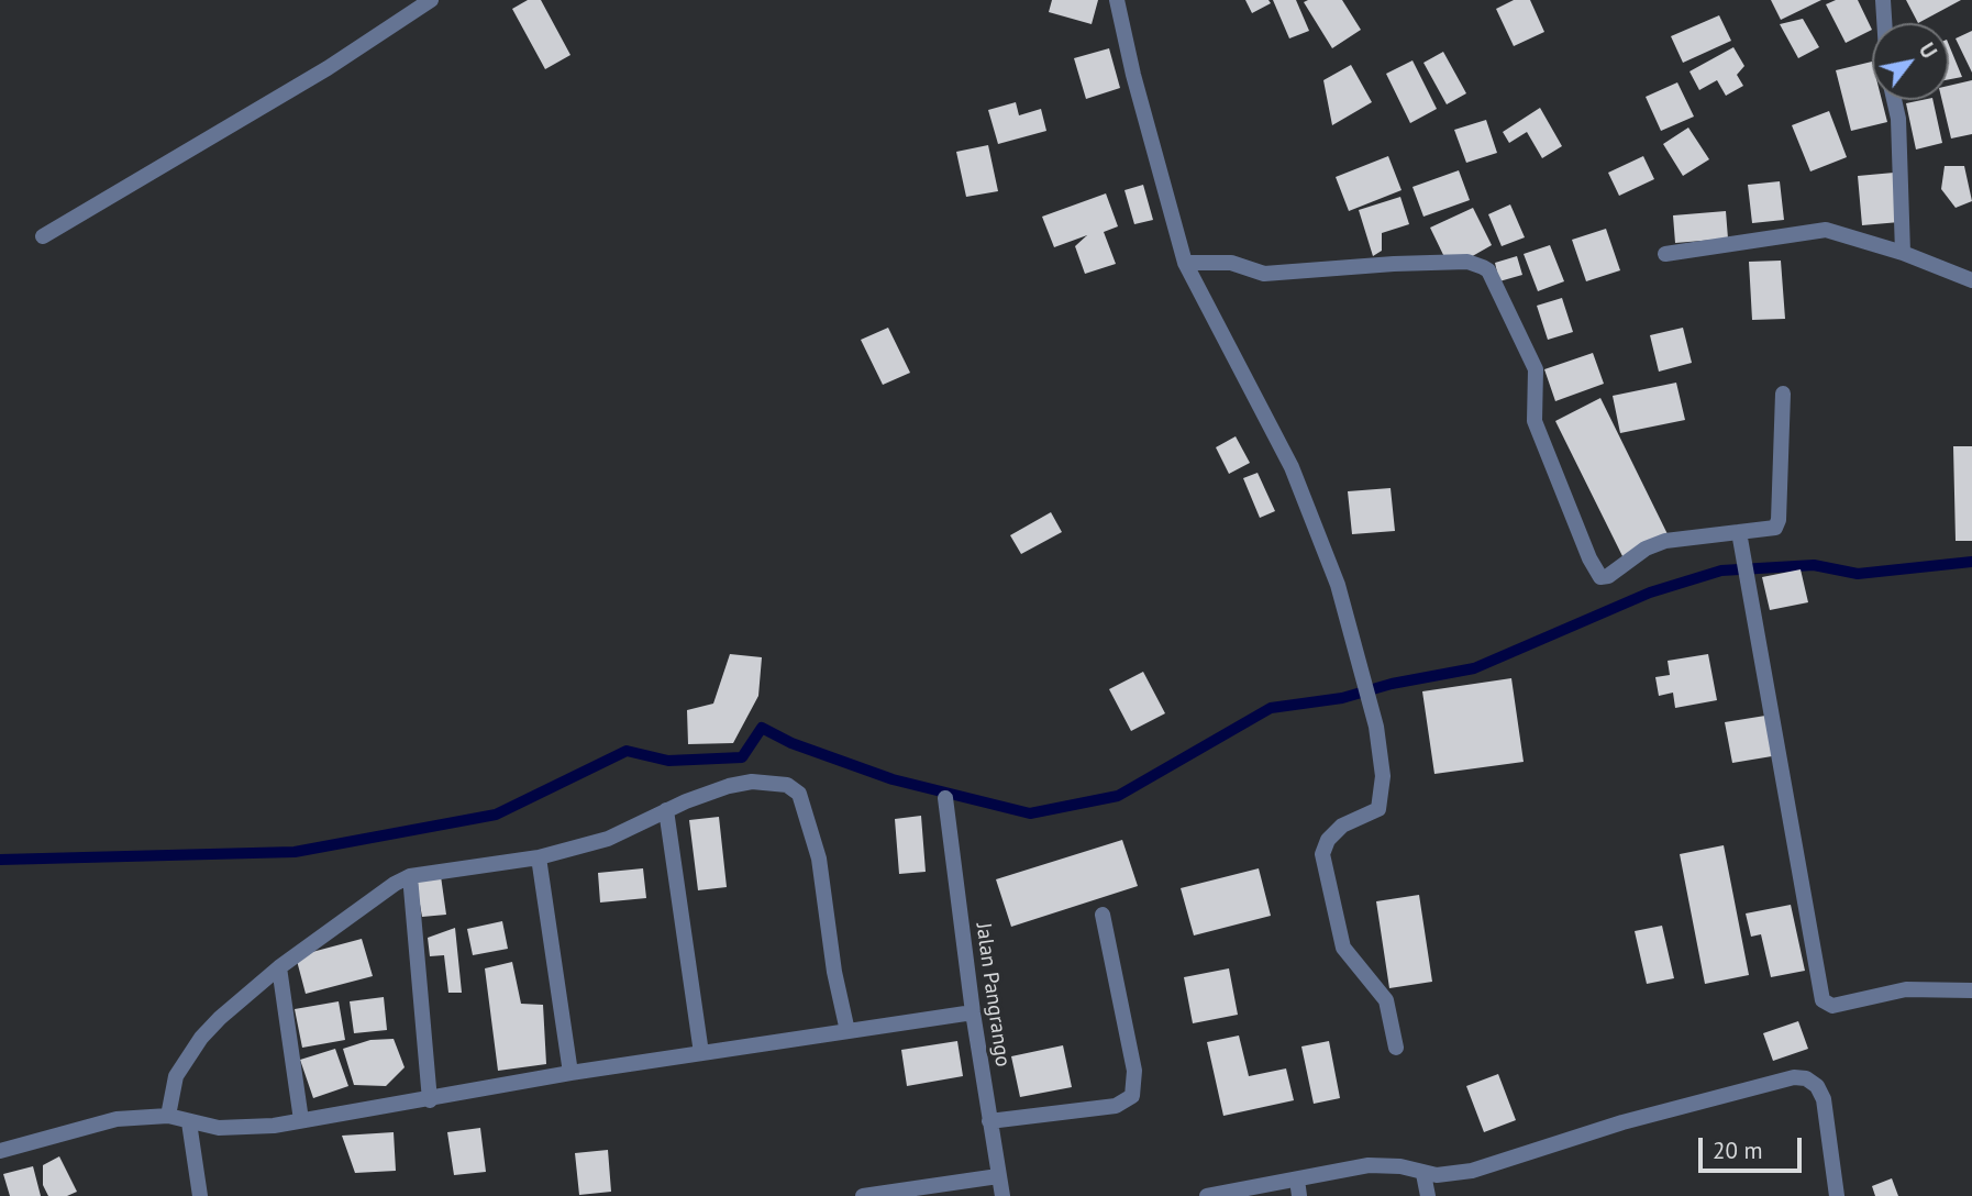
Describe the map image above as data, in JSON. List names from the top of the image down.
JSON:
{
  "streets": {
    "street": ["Jalan Pangrango"]
  },
  "scale_bar": "20 m",
  "north": "top right"
}
